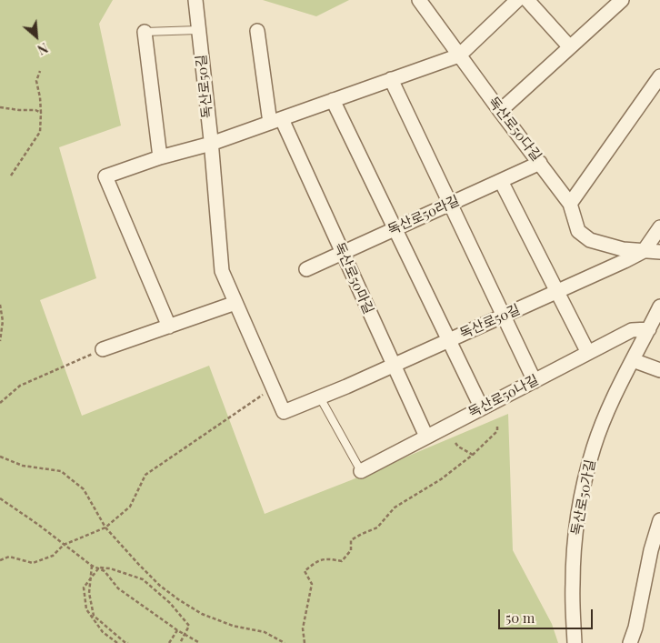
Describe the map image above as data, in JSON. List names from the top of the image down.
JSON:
{
  "streets": {
    "street": [
      "독산로50길",
      "독산로50다길",
      "독산로50라길",
      "독산로50마길",
      "독산로50나길",
      "독산로50가길"
    ]
  },
  "crossings": [
    ["독산로50길", "독산로50다길"],
    ["독산로50길", "독산로50마길"],
    ["독산로50다길", "독산로50라길"],
    ["독산로50라길", "독산로50마길"],
    ["독산로50마길", "독산로50나길"],
    ["독산로50나길", "독산로50가길"]
  ],
  "scale_bar": "50 m",
  "north": "bottom right"
}
